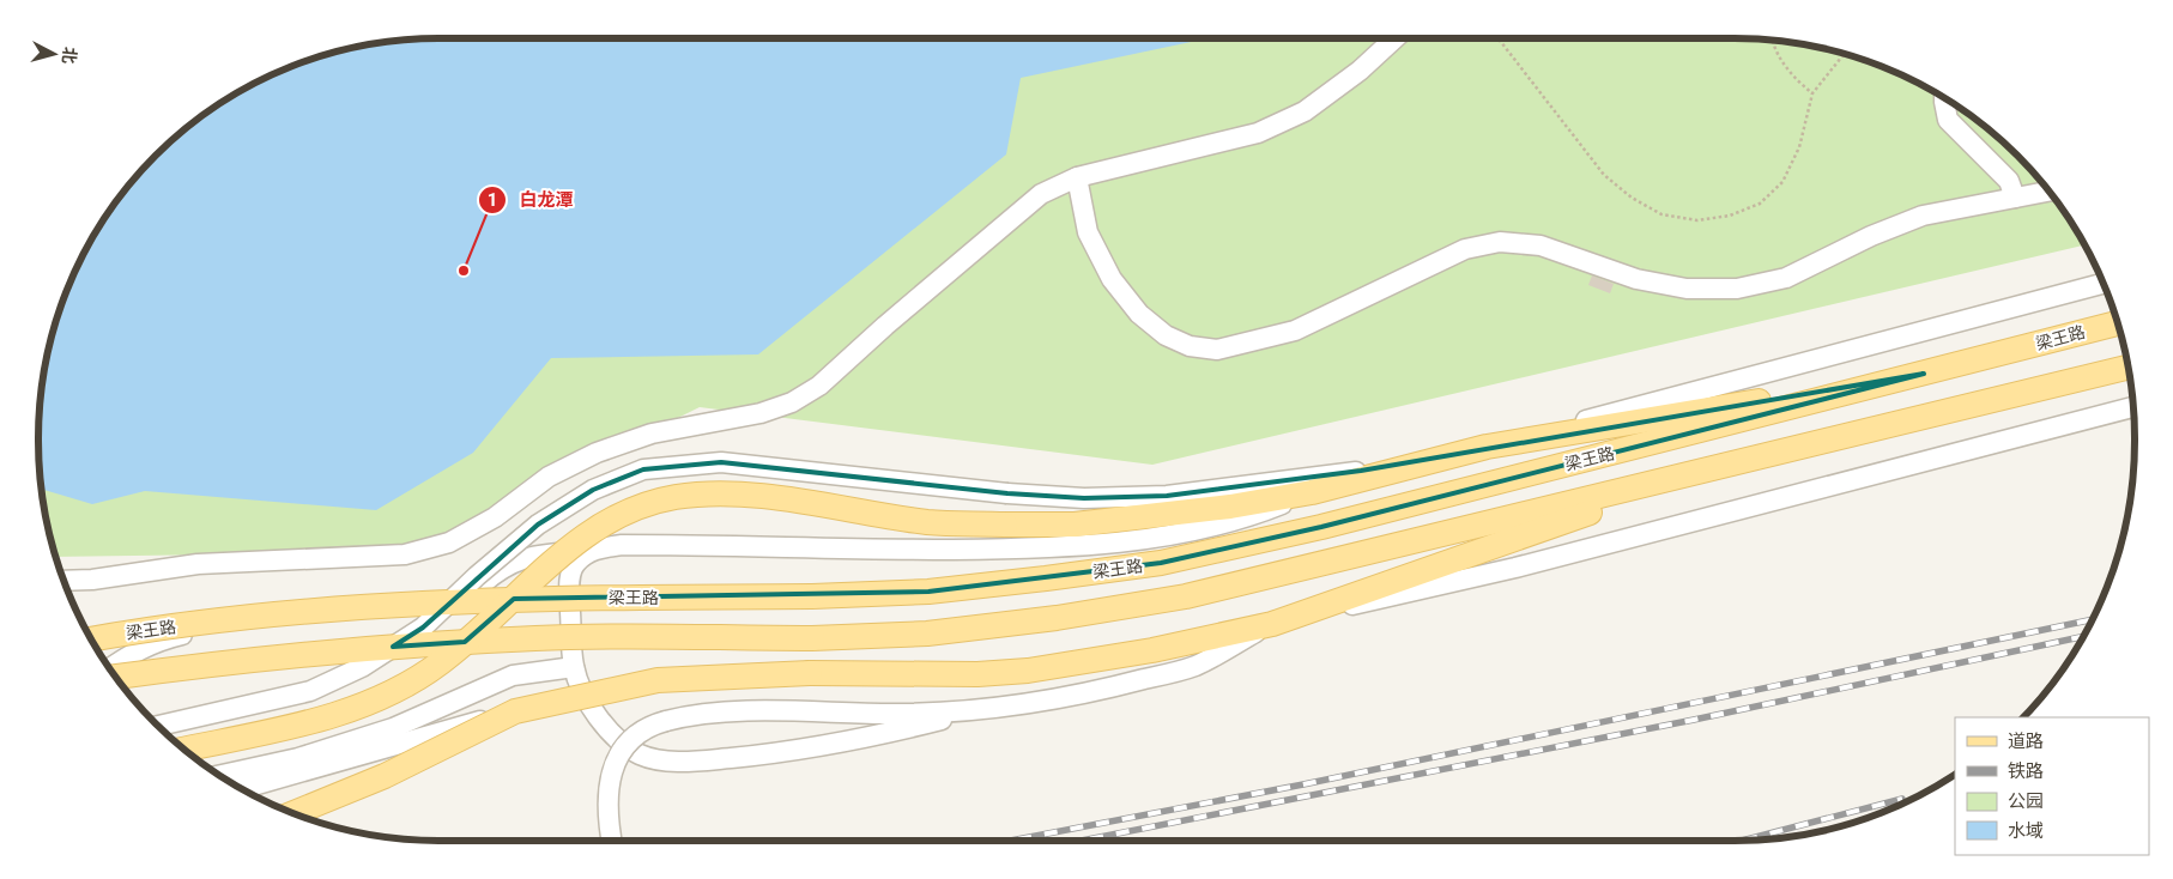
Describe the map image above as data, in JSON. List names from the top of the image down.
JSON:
{
  "streets": {
    "main road": ["梁王路"]
  },
  "places": ["白龙潭"],
  "legend": [
    "道路",
    "铁路",
    "公园",
    "水域"
  ],
  "north": "right"
}
